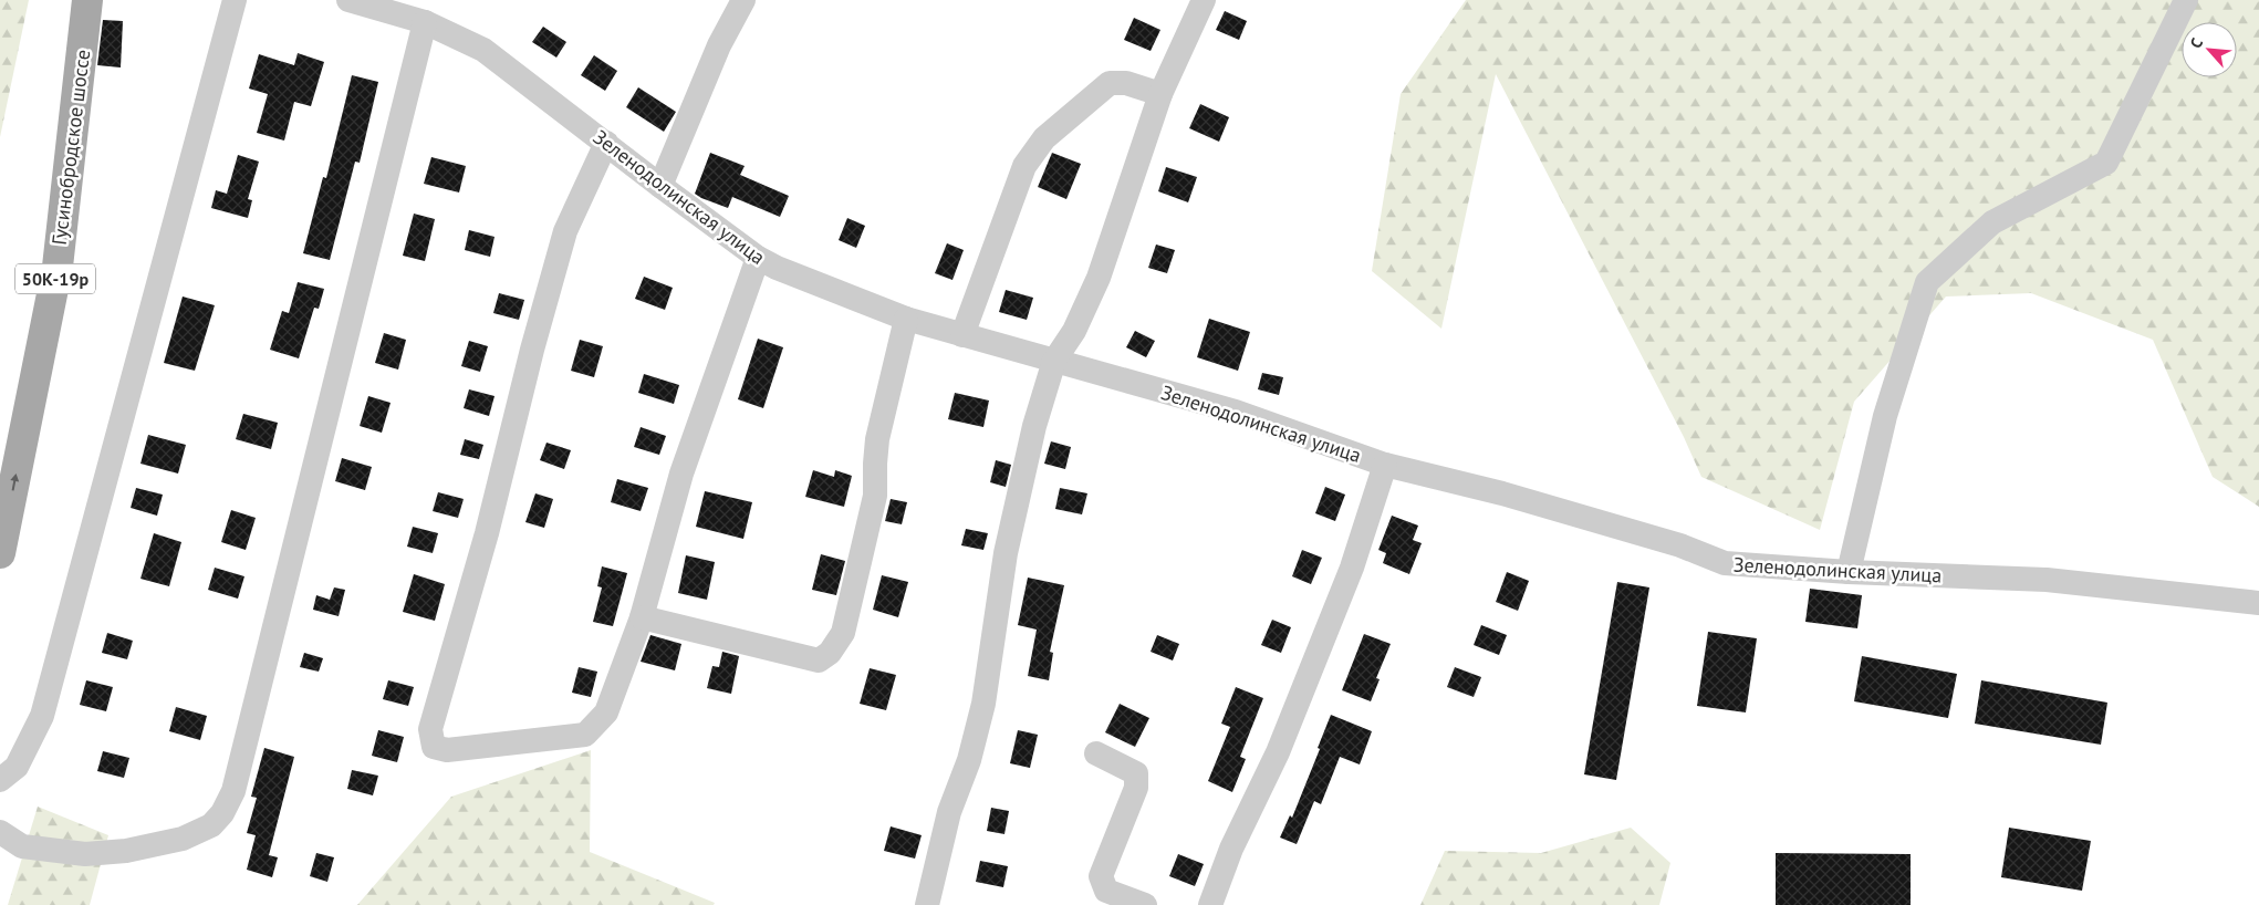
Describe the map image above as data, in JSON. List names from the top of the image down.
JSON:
{
  "streets": {
    "main road": ["Гусинобродское шоссе", "50К-19р"],
    "street": ["Зеленодолинская улица"]
  },
  "north": "top left"
}
